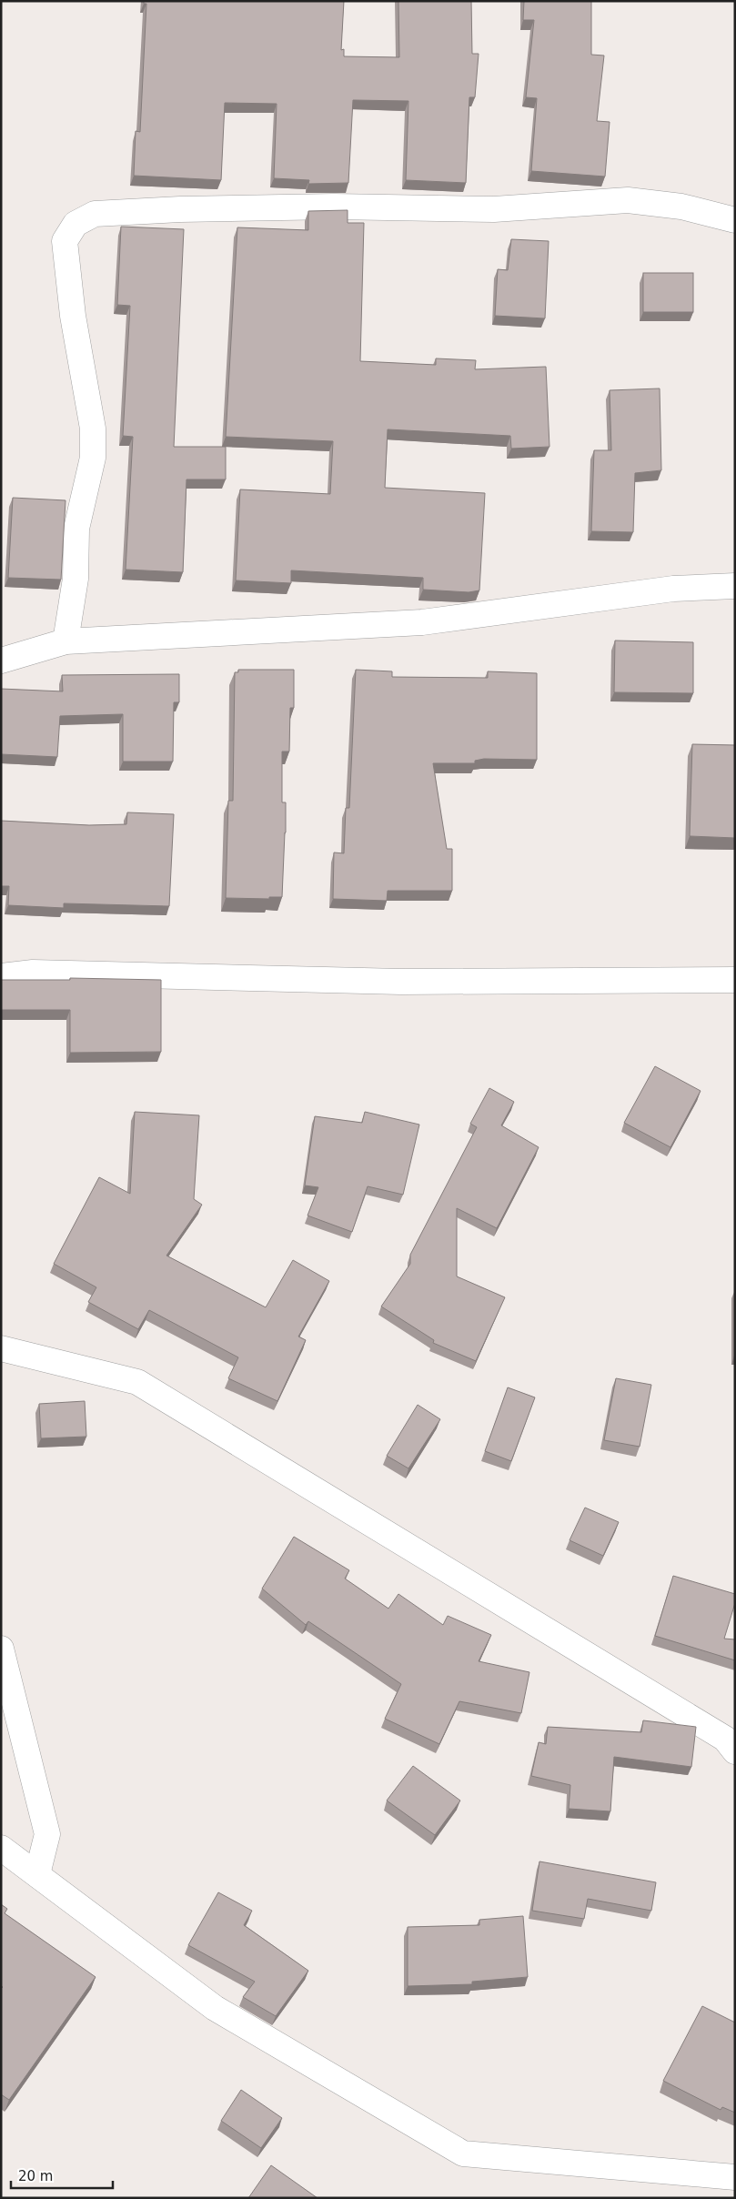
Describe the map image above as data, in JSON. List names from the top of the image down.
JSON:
{
  "scale_bar": "20 m"
}
